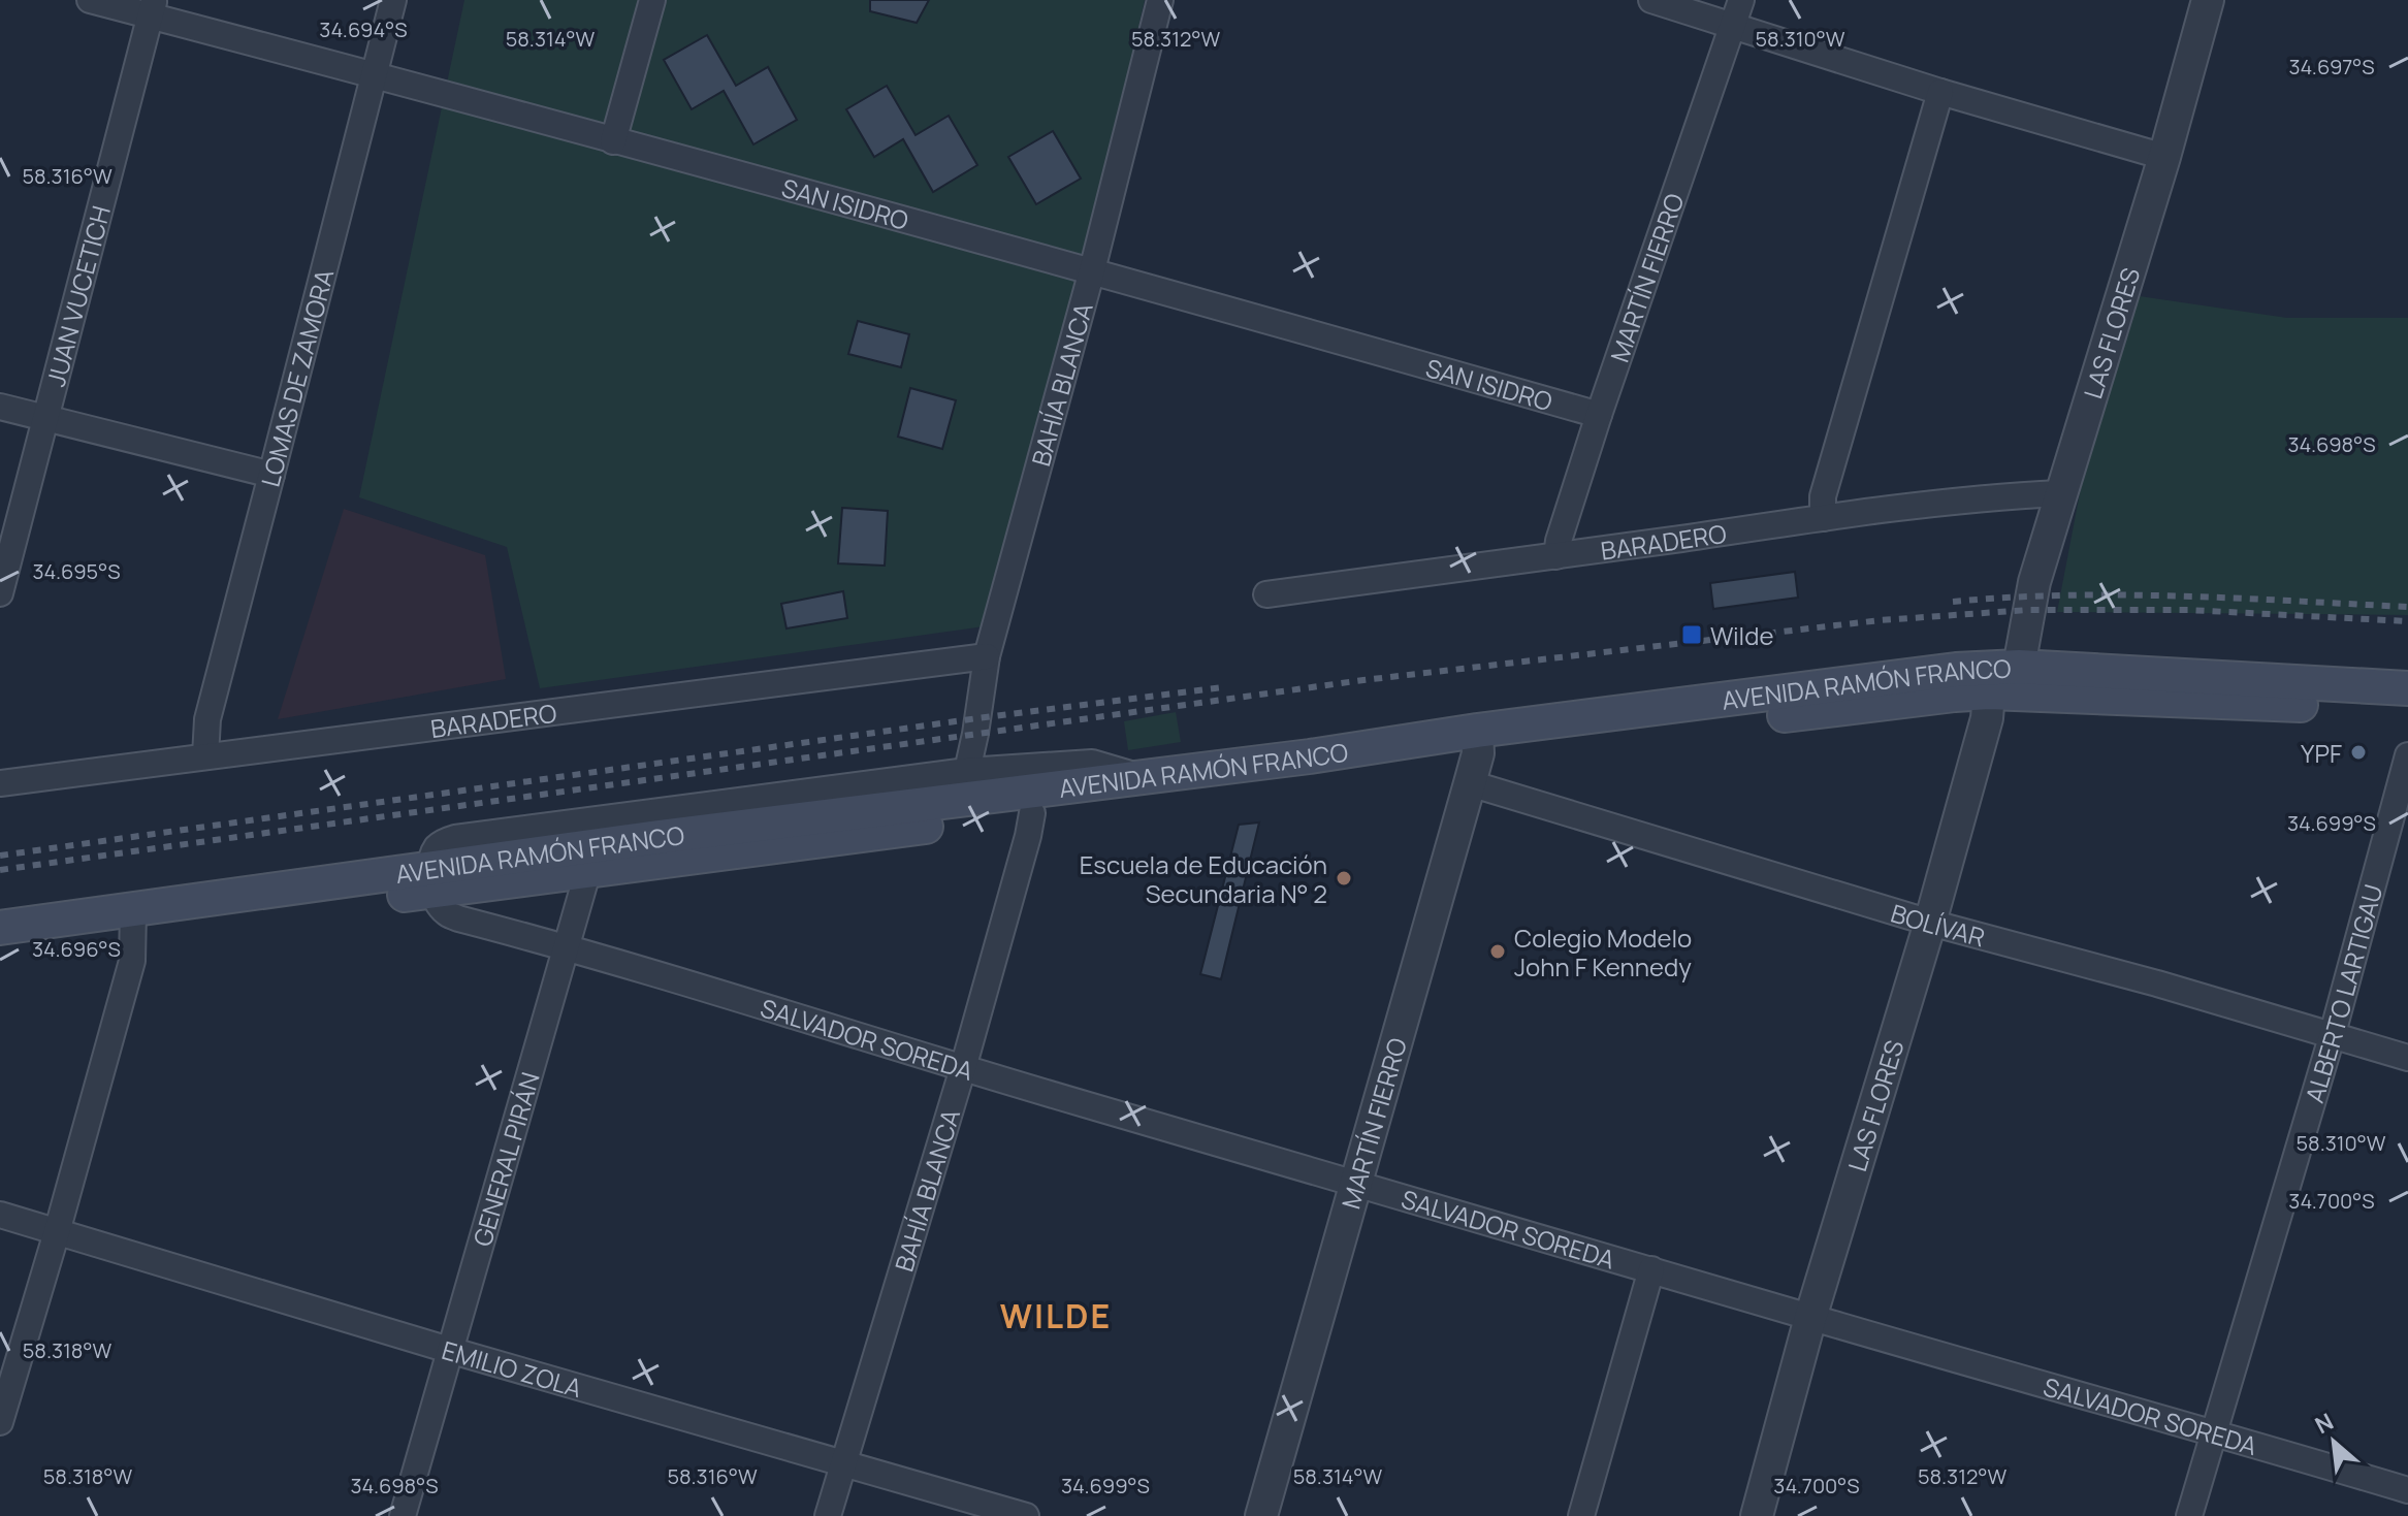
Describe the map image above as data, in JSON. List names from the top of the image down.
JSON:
{
  "streets": {
    "main road": ["AVENIDA RAMÓN FRANCO"],
    "street": [
      "SAN ISIDRO",
      "MARTÍN FIERRO",
      "JUAN VUCETICH",
      "LAS FLORES",
      "LOMAS DE ZAMORA",
      "BAHÍA BLANCA",
      "BARADERO",
      "BOLÍVAR",
      "ALBERTO LARTIGAU",
      "SALVADOR SOREDA",
      "GENERAL PIRÁN",
      "EMILIO ZOLA"
    ]
  },
  "crossings": [
    ["SAN ISIDRO", "MARTÍN FIERRO"],
    ["SAN ISIDRO", "JUAN VUCETICH"],
    ["SAN ISIDRO", "LOMAS DE ZAMORA"],
    ["SAN ISIDRO", "BAHÍA BLANCA"],
    ["MARTÍN FIERRO", "BARADERO"],
    ["MARTÍN FIERRO", "AVENIDA RAMÓN FRANCO"],
    ["MARTÍN FIERRO", "BOLÍVAR"],
    ["MARTÍN FIERRO", "SALVADOR SOREDA"],
    ["LAS FLORES", "BARADERO"],
    ["LAS FLORES", "AVENIDA RAMÓN FRANCO"],
    ["LAS FLORES", "BOLÍVAR"],
    ["LAS FLORES", "SALVADOR SOREDA"],
    ["LOMAS DE ZAMORA", "BARADERO"],
    ["BAHÍA BLANCA", "BARADERO"],
    ["BAHÍA BLANCA", "AVENIDA RAMÓN FRANCO"],
    ["BAHÍA BLANCA", "SALVADOR SOREDA"],
    ["BAHÍA BLANCA", "EMILIO ZOLA"],
    ["AVENIDA RAMÓN FRANCO", "BOLÍVAR"],
    ["AVENIDA RAMÓN FRANCO", "SALVADOR SOREDA"],
    ["AVENIDA RAMÓN FRANCO", "GENERAL PIRÁN"],
    ["BOLÍVAR", "ALBERTO LARTIGAU"],
    ["ALBERTO LARTIGAU", "SALVADOR SOREDA"],
    ["SALVADOR SOREDA", "GENERAL PIRÁN"],
    ["GENERAL PIRÁN", "EMILIO ZOLA"]
  ],
  "districts": ["WILDE"],
  "places": {
    "transit": ["Wilde"],
    "other": ["YPF", "Escuela de Educación Secundaria N° 2", "Colegio Modelo John F Kennedy"]
  },
  "north": "top left",
  "coordinates": [
    "34.694°S",
    "58.314°W",
    "58.312°W",
    "58.310°W",
    "34.697°S",
    "58.316°W",
    "34.698°S",
    "34.695°S",
    "34.699°S",
    "34.696°S",
    "34.700°S",
    "58.318°W"
  ]
}
